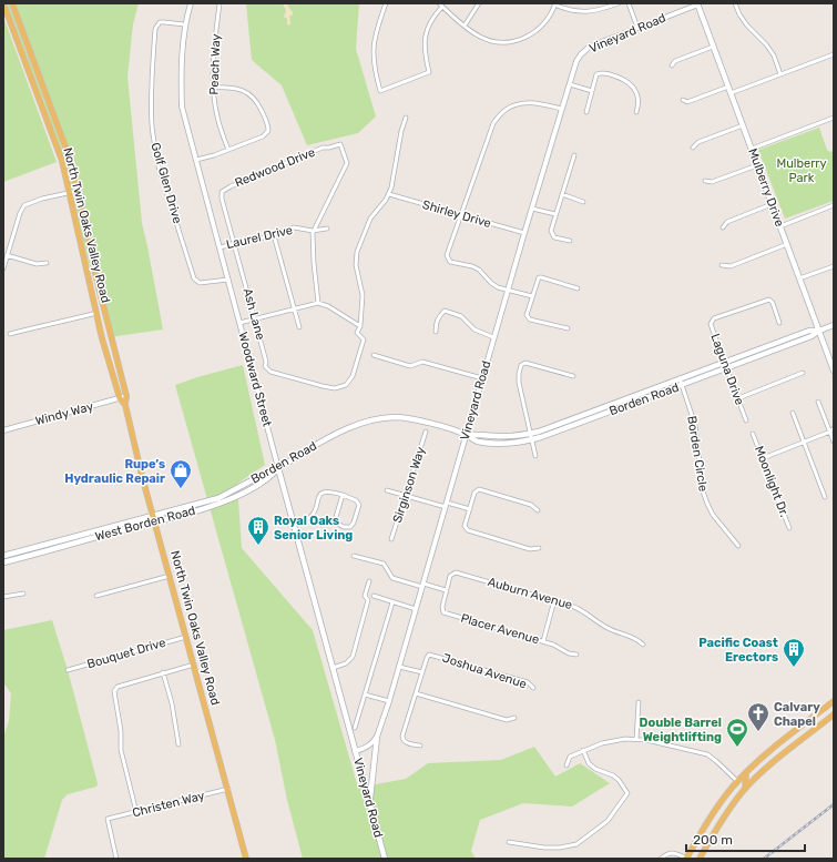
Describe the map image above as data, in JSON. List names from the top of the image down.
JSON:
{
  "streets": {
    "main road": [
      "Vineyard Road",
      "Mulberry Drive",
      "North Twin Oaks Valley Road",
      "Woodward Street",
      "Borden Road",
      "West Borden Road"
    ],
    "street": [
      "Peach Way",
      "Redwood Drive",
      "Golf Glen Drive",
      "Shirley Drive",
      "Laurel Drive",
      "Ash Lane",
      "Laguna Drive",
      "Windy Way",
      "Borden Circle",
      "Moonlight Dr.",
      "Sirginson Way",
      "Auburn Avenue",
      "Placer Avenue",
      "Bouquet Drive",
      "Joshua Avenue",
      "Christen Way"
    ]
  },
  "crossings": [
    ["Vineyard Road", "Mulberry Drive"],
    ["Vineyard Road", "Shirley Drive"],
    ["Vineyard Road", "Woodward Street"],
    ["Vineyard Road", "Borden Road"],
    ["Redwood Drive", "Laurel Drive"],
    ["Redwood Drive", "Ash Lane"],
    ["Golf Glen Drive", "Woodward Street"],
    ["Mulberry Drive", "Borden Road"],
    ["North Twin Oaks Valley Road", "Borden Road"],
    ["North Twin Oaks Valley Road", "Windy Way"],
    ["North Twin Oaks Valley Road", "West Borden Road"],
    ["North Twin Oaks Valley Road", "Bouquet Drive"],
    ["North Twin Oaks Valley Road", "Christen Way"],
    ["Laurel Drive", "Ash Lane"],
    ["Laurel Drive", "Woodward Street"],
    ["Laguna Drive", "Borden Road"],
    ["Woodward Street", "Borden Road"],
    ["Borden Road", "Borden Circle"],
    ["Borden Road", "West Borden Road"],
    ["Auburn Avenue", "Placer Avenue"]
  ],
  "parks": ["Mulberry Park"],
  "places": {
    "shop": ["Rupe’s Hydraulic Repair"],
    "building": ["Royal Oaks Senior Living", "Pacific Coast Erectors"],
    "church": ["Calvary Chapel"],
    "sports": ["Double Barrel Weightlifting"]
  },
  "scale_bar": "200 m"
}
